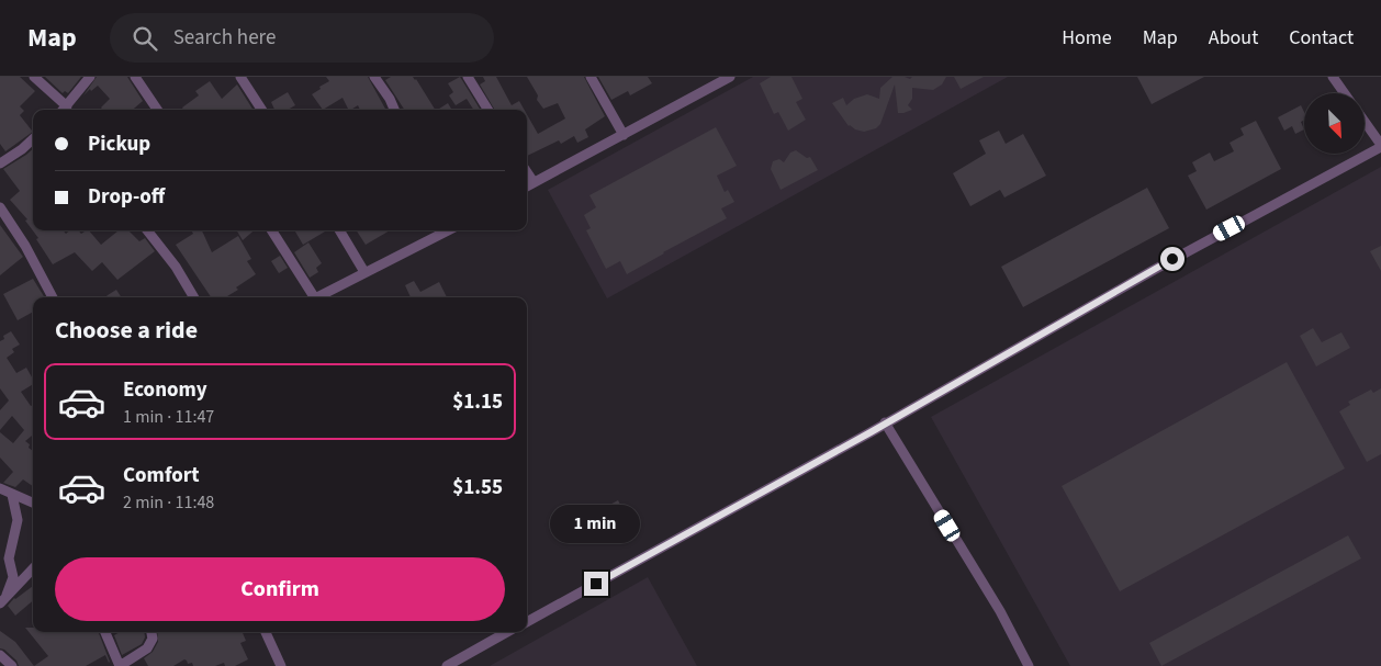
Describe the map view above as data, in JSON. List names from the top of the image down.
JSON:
{
  "north": "bottom right",
  "page": {
    "header": "Map",
    "search": "Search here",
    "nav": [
      "Home",
      "Map",
      "About",
      "Contact"
    ],
    "banner": ["Pickup", "Drop-off"],
    "heading": "Choose a ride",
    "list": [
      {
        "name": "Economy",
        "note": "1 min · 11:47",
        "value": "$1.15"
      },
      {
        "name": "Comfort",
        "note": "2 min · 11:48",
        "value": "$1.55"
      }
    ],
    "bubble": "1 min",
    "buttons": "Confirm"
  }
}
